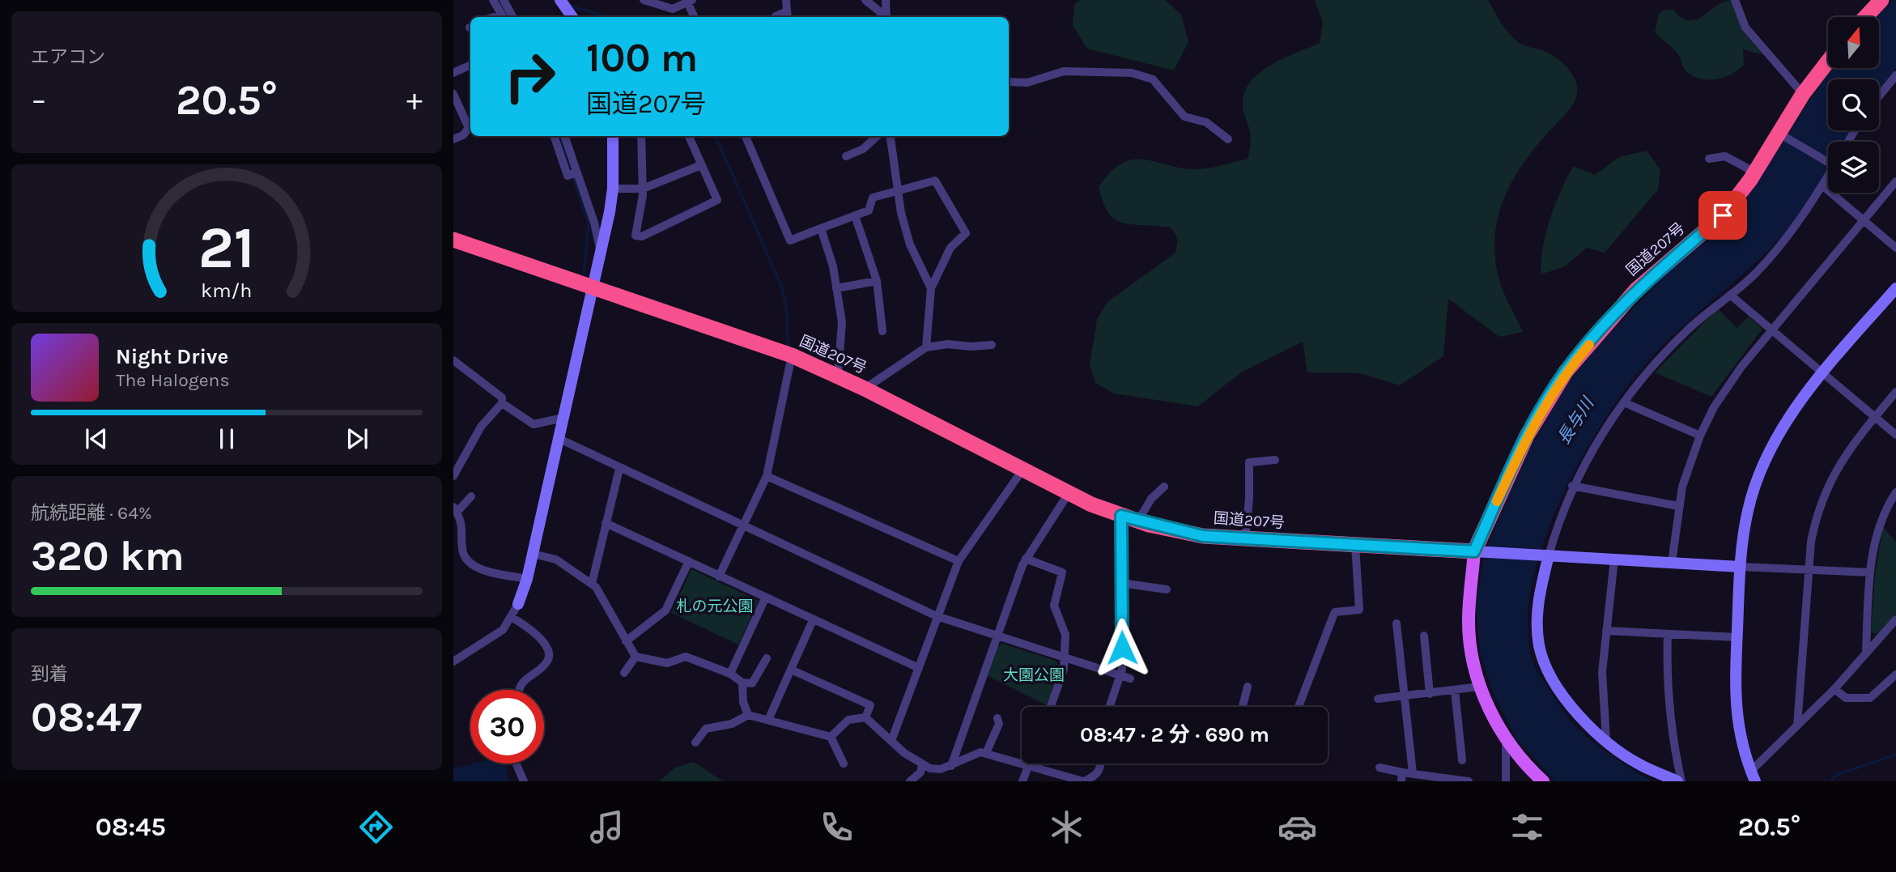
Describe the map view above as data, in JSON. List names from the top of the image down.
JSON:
{
  "streets": {
    "highway": ["国道207号"]
  },
  "water": ["長与川"],
  "parks": ["札の元公園", "大園公園"],
  "north": "top",
  "page": {
    "tile": [
      "エアコン",
      ["航続距離 · 64%", "320 km"],
      ["到着", "08:47"]
    ],
    "turn": ["100 m", "国道207号"],
    "heat": ["−", "20.5°", "+"],
    "song": ["Night Drive", "The Halogens"],
    "limit": "30",
    "trip": "08:47 · 2 分 · 690 m",
    "tabs": ["08:45", "20.5°"],
    "gauge": ["21", "km/h"]
  }
}
